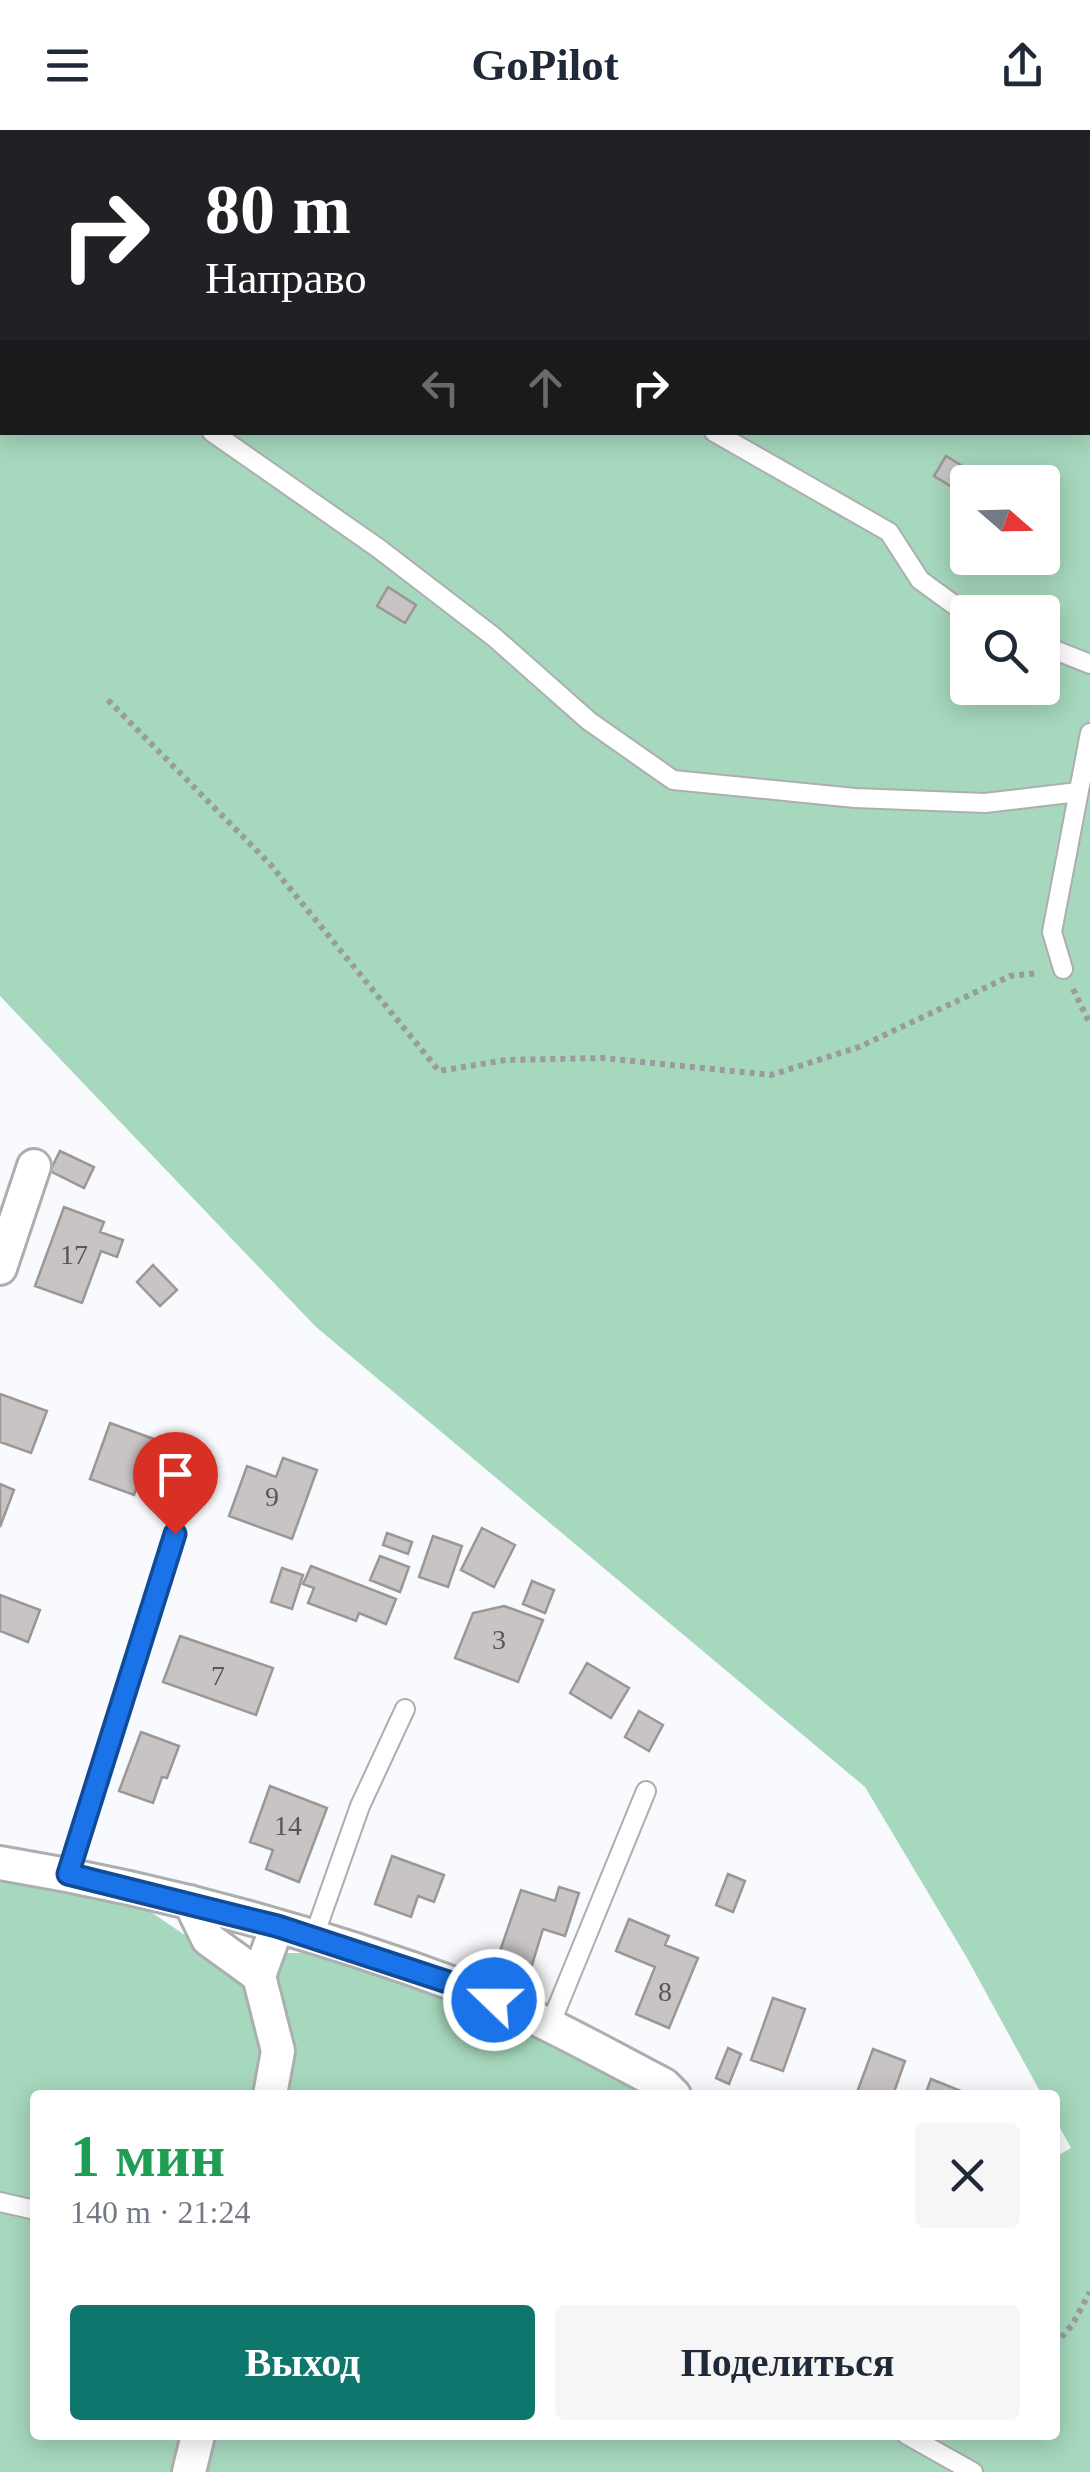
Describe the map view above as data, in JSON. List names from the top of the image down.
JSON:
{
  "house_numbers": [
    "17",
    "9",
    "3",
    "7",
    "14",
    "8"
  ],
  "north": "right",
  "page": {
    "header": "GoPilot",
    "turn": ["80 m", "Направо"],
    "heading": ["1 мин", "140 m · 21:24"],
    "buttons": ["Выход", "Поделиться"]
  }
}
